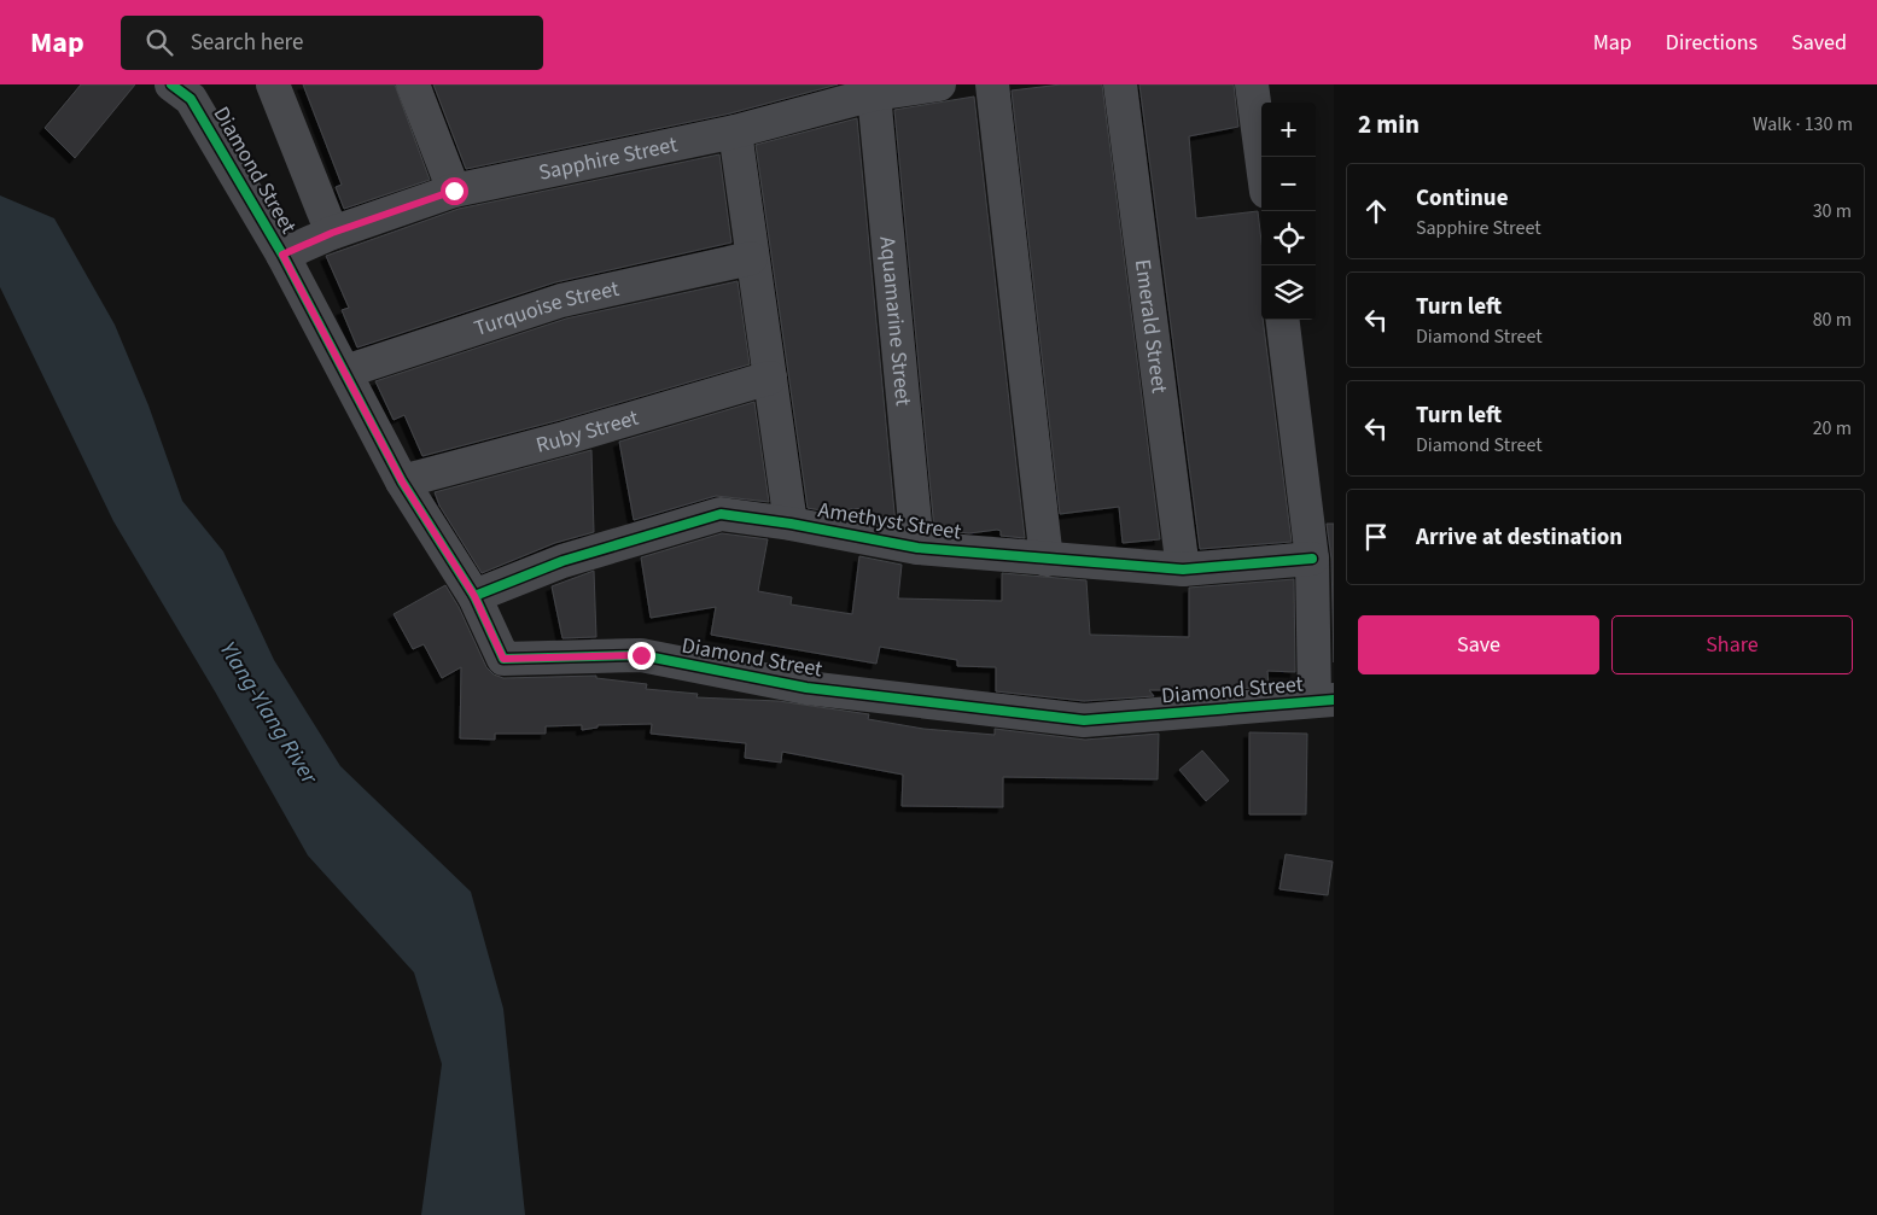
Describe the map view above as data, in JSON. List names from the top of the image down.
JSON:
{
  "streets": {
    "street": [
      "Sapphire Street",
      "Diamond Street",
      "Turquoise Street",
      "Aquamarine Street",
      "Emerald Street",
      "Ruby Street",
      "Amethyst Street"
    ]
  },
  "crossings": [
    ["Sapphire Street", "Diamond Street"],
    ["Sapphire Street", "Aquamarine Street"],
    ["Diamond Street", "Turquoise Street"],
    ["Diamond Street", "Ruby Street"],
    ["Diamond Street", "Amethyst Street"],
    ["Aquamarine Street", "Amethyst Street"],
    ["Emerald Street", "Amethyst Street"]
  ],
  "water": ["Ylang-Ylang River"],
  "page": {
    "header": "Map",
    "search": "Search here",
    "nav": ["Map", "Directions", "Saved"],
    "heading": ["2 min", "Walk · 130 m"],
    "map_buttons": ["+", "−"],
    "list": [
      ["Continue", "Sapphire Street", "30 m"],
      ["Turn left", "Diamond Street", "80 m"],
      ["Turn left", "Diamond Street", "20 m"],
      "Arrive at destination"
    ],
    "buttons": ["Save", "Share"]
  }
}
